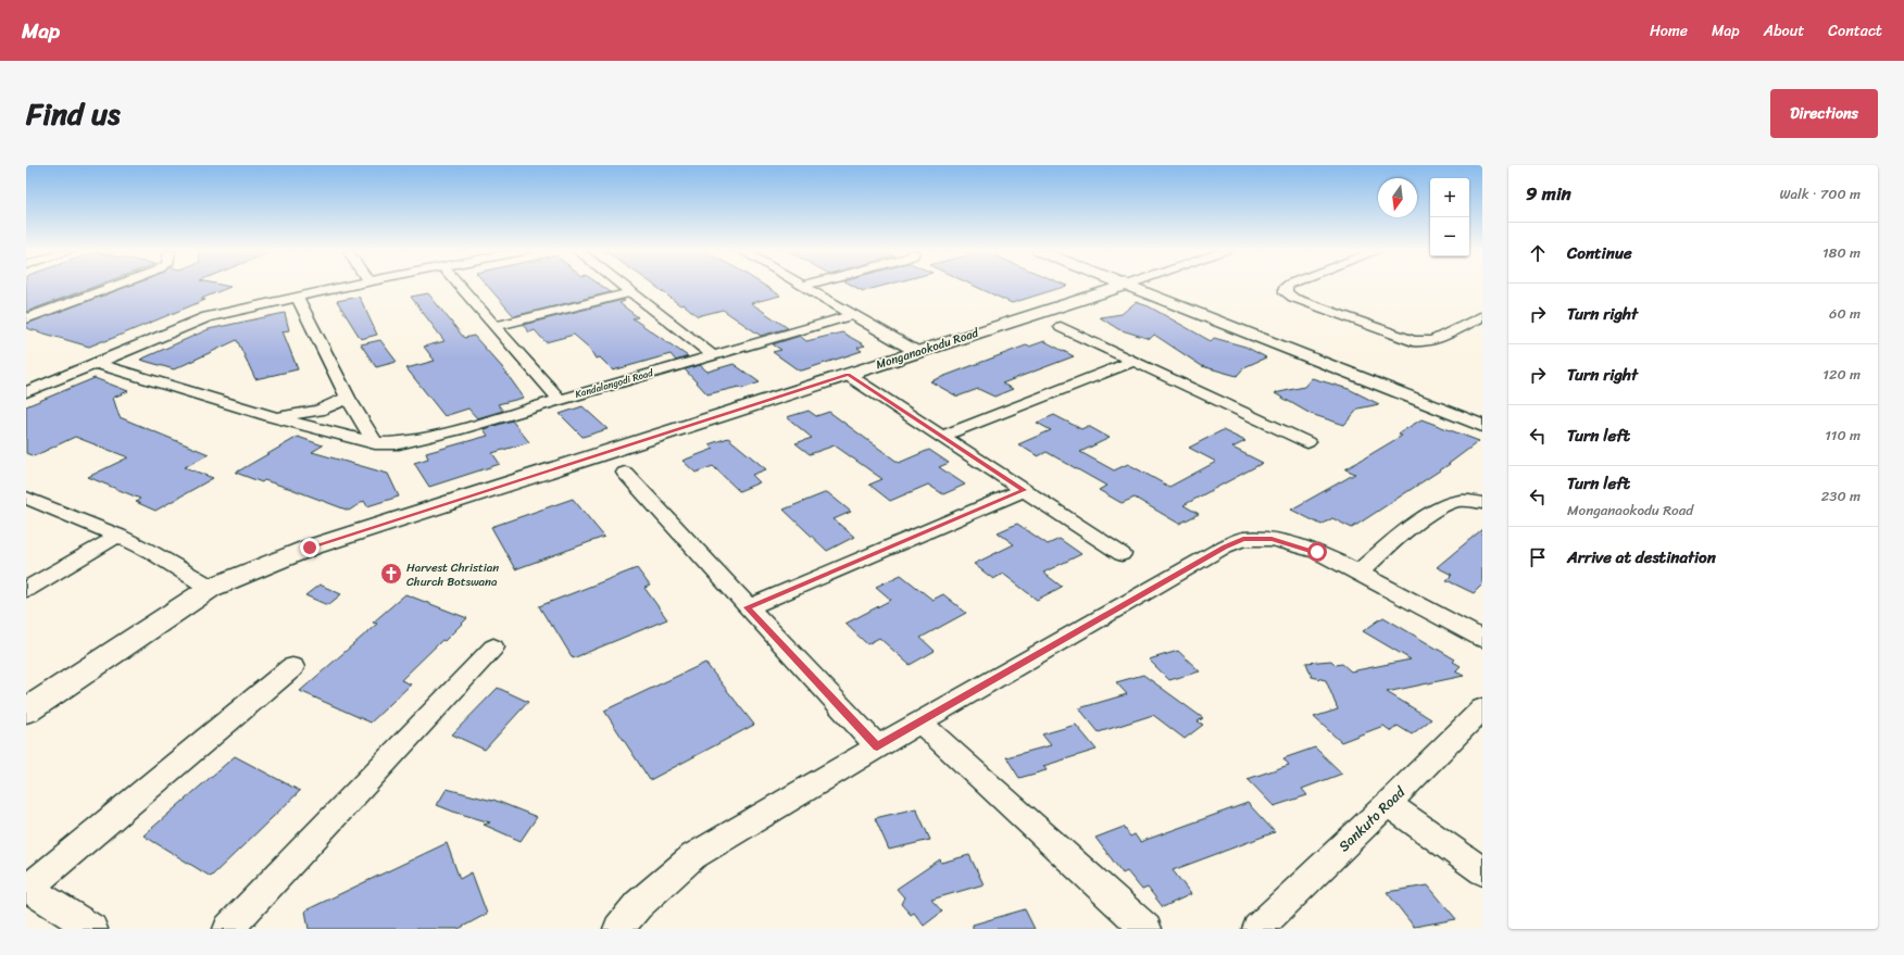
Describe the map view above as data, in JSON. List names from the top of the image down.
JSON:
{
  "streets": {
    "street": ["Monganaokodu Road", "Kandalangodi Road", "Sankuto Road"]
  },
  "places": {
    "church": ["Harvest Christian Church Botswana"]
  },
  "north": "bottom",
  "page": {
    "header": "Map",
    "nav": [
      "Home",
      "Map",
      "About",
      "Contact"
    ],
    "title": "Find us",
    "buttons": "Directions",
    "heading": ["9 min", "Walk · 700 m"],
    "map_buttons": ["+", "−"],
    "list": [
      ["Continue", "180 m"],
      ["Turn right", "60 m"],
      ["Turn right", "120 m"],
      ["Turn left", "110 m"],
      ["Turn left", "Monganaokodu Road", "230 m"],
      "Arrive at destination"
    ]
  }
}
